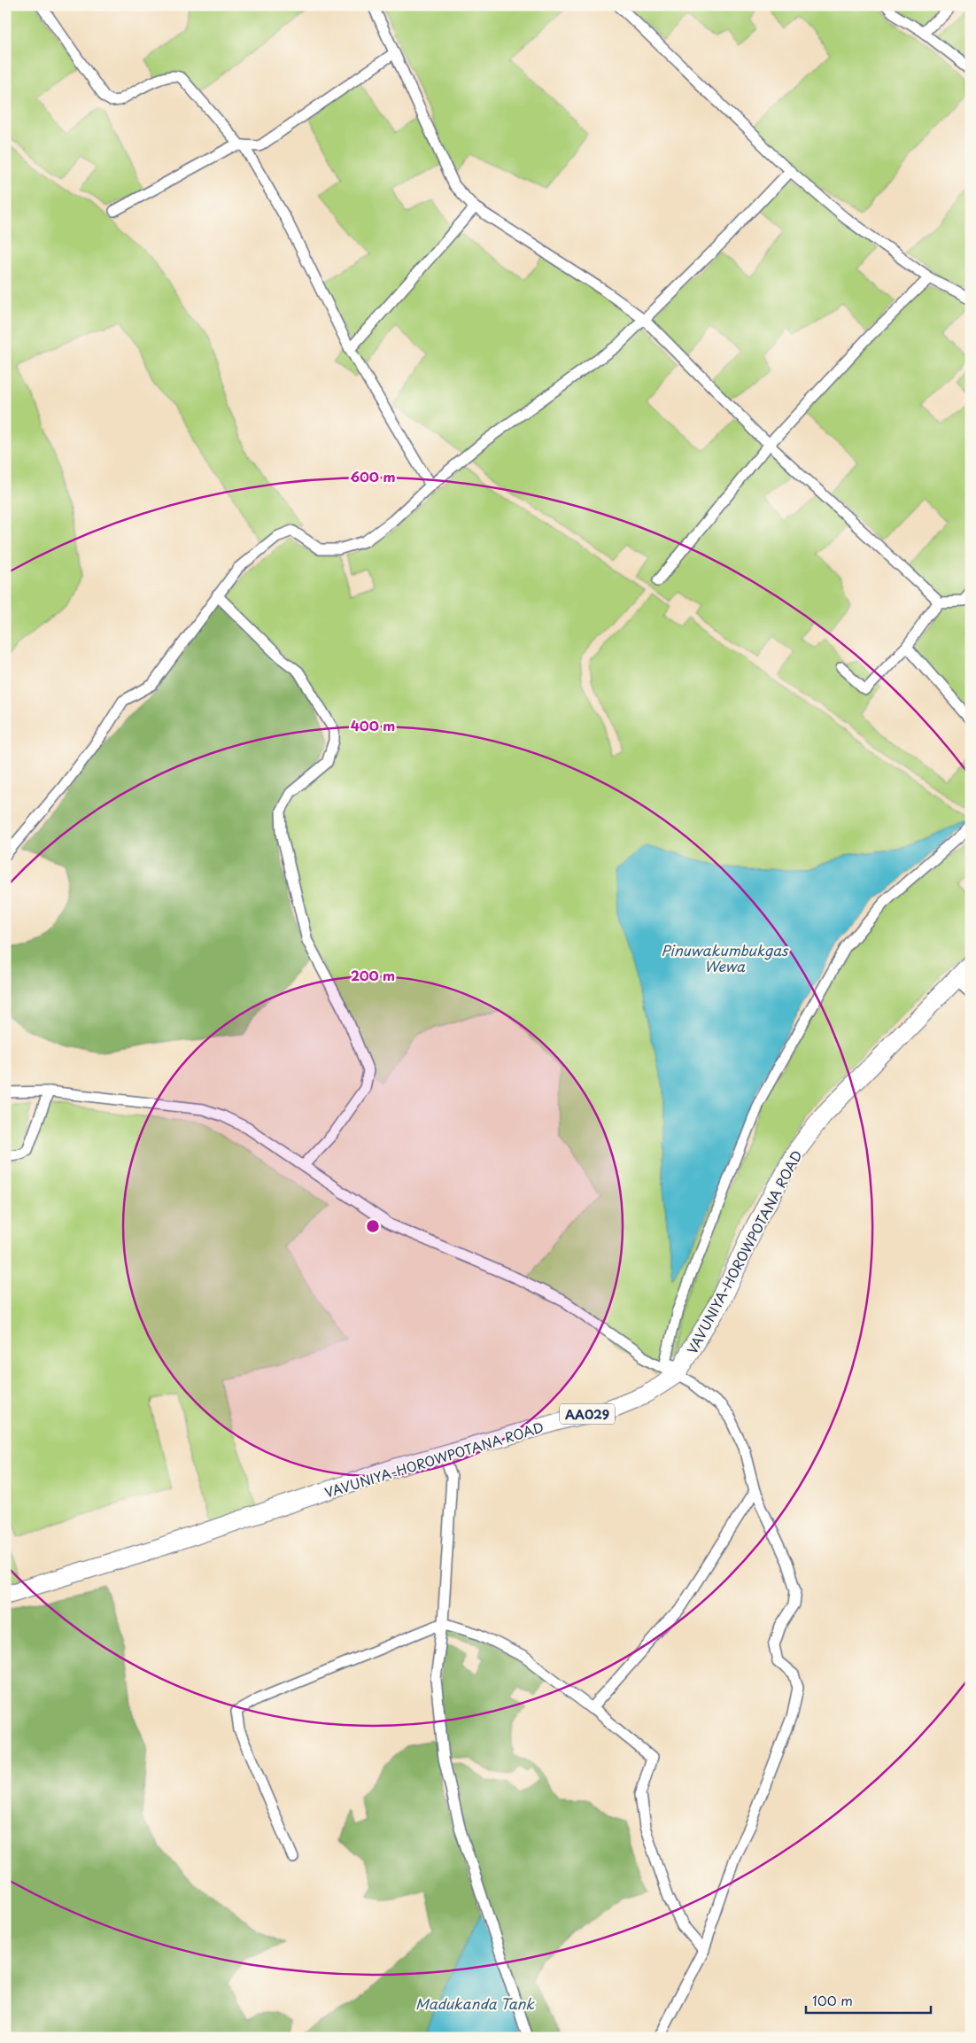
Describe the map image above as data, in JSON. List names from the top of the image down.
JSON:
{
  "streets": {
    "highway": ["VAVUNIYA-HOROWPOTANA ROAD", "AA029"]
  },
  "water": ["Pinuwakumbukgas Wewa", "Madukanda Tank"],
  "scale_bar": "100 m",
  "rings": ["600 m", "400 m", "200 m"]
}
